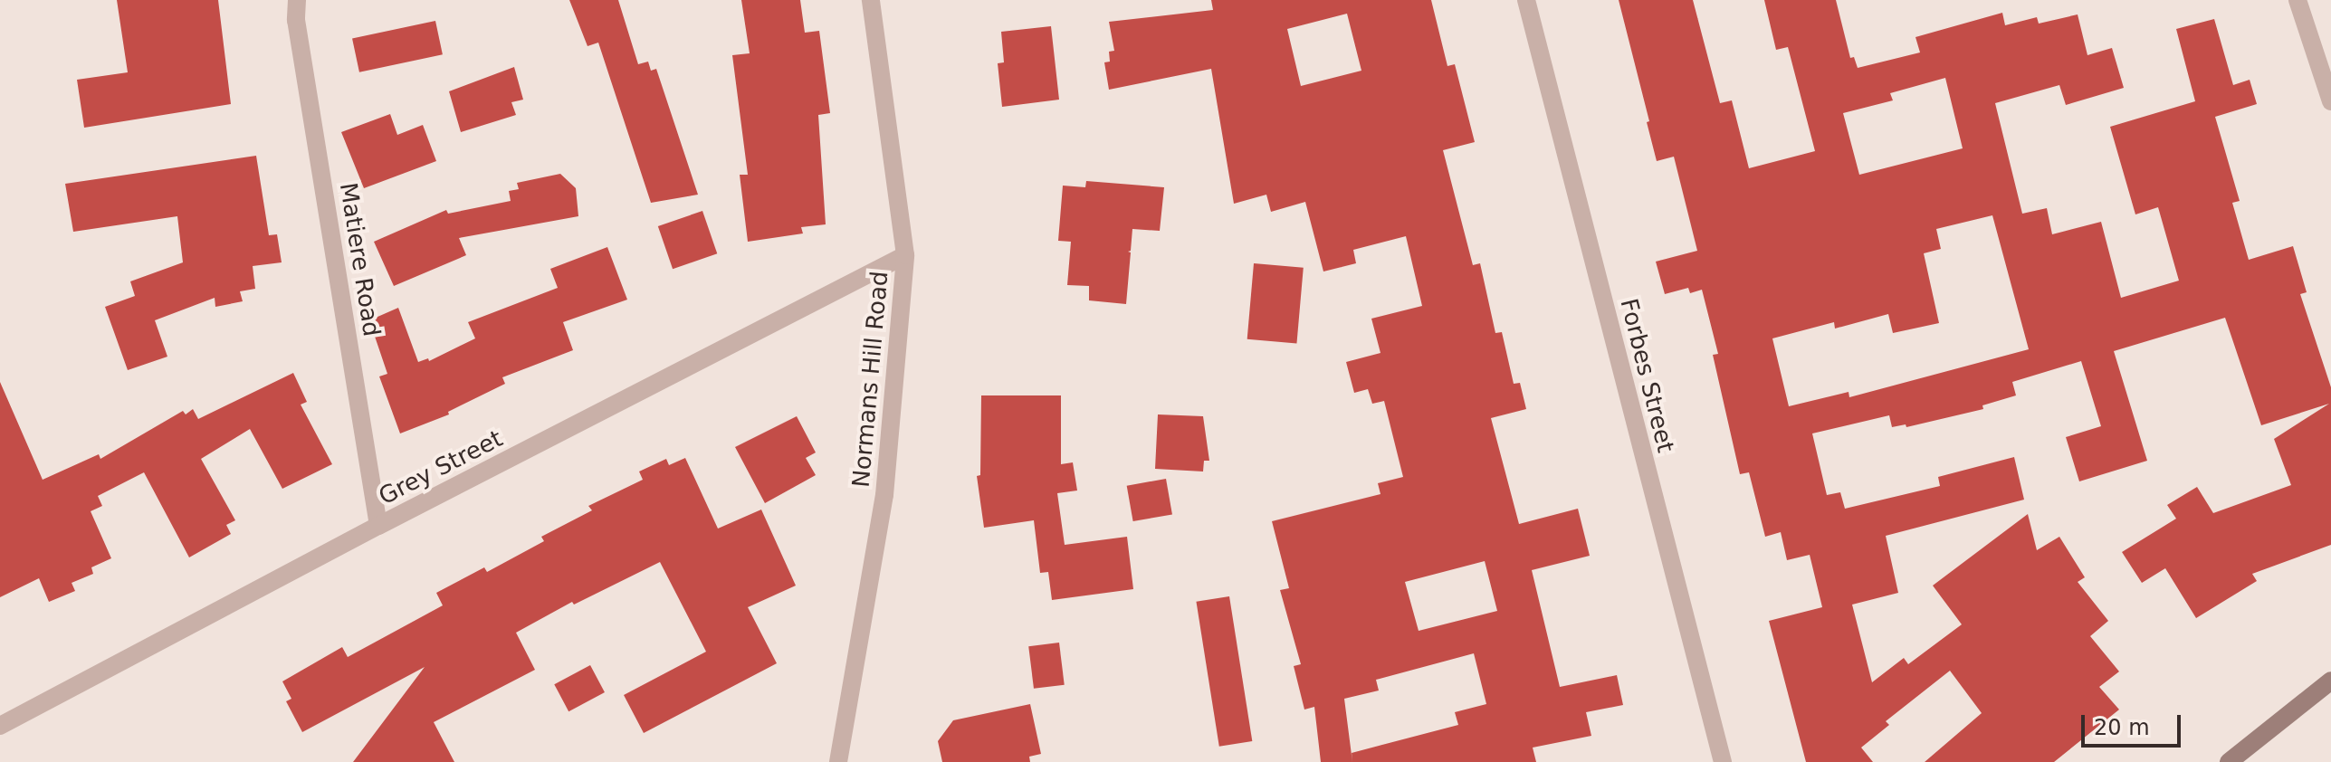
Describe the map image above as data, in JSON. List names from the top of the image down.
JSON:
{
  "streets": {
    "street": [
      "Matiere Road",
      "Forbes Street",
      "Normans Hill Road",
      "Grey Street"
    ]
  },
  "crossings": [
    ["Matiere Road", "Grey Street"],
    ["Normans Hill Road", "Grey Street"]
  ],
  "scale_bar": "20 m"
}
